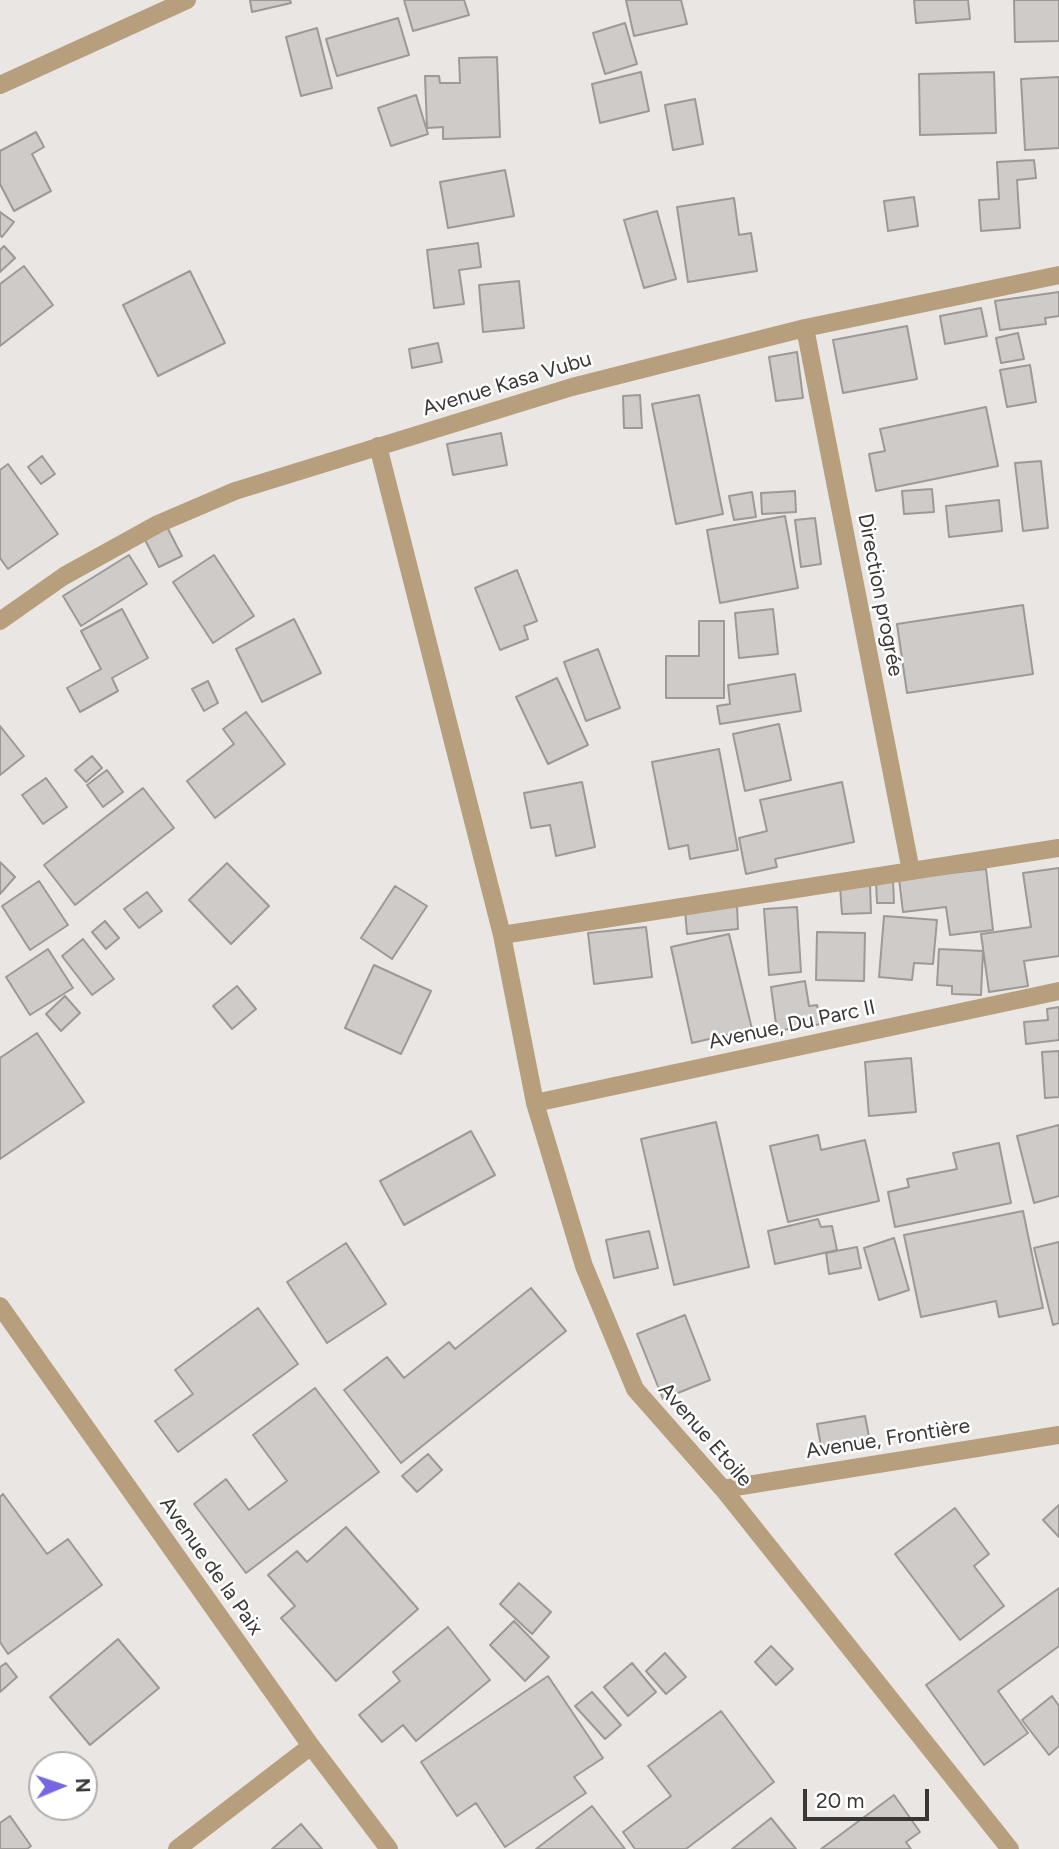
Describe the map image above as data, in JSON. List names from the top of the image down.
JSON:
{
  "streets": {
    "street": [
      "Avenue Kasa Vubu",
      "Direction progrée",
      "Avenue, Du Parc II",
      "Avenue Etoile",
      "Avenue, Frontière",
      "Avenue de la Paix"
    ]
  },
  "crossings": [
    ["Avenue Kasa Vubu", "Direction progrée"],
    ["Avenue Kasa Vubu", "Avenue Etoile"],
    ["Avenue, Du Parc II", "Avenue Etoile"],
    ["Avenue Etoile", "Avenue, Frontière"]
  ],
  "scale_bar": "20 m",
  "north": "right"
}
